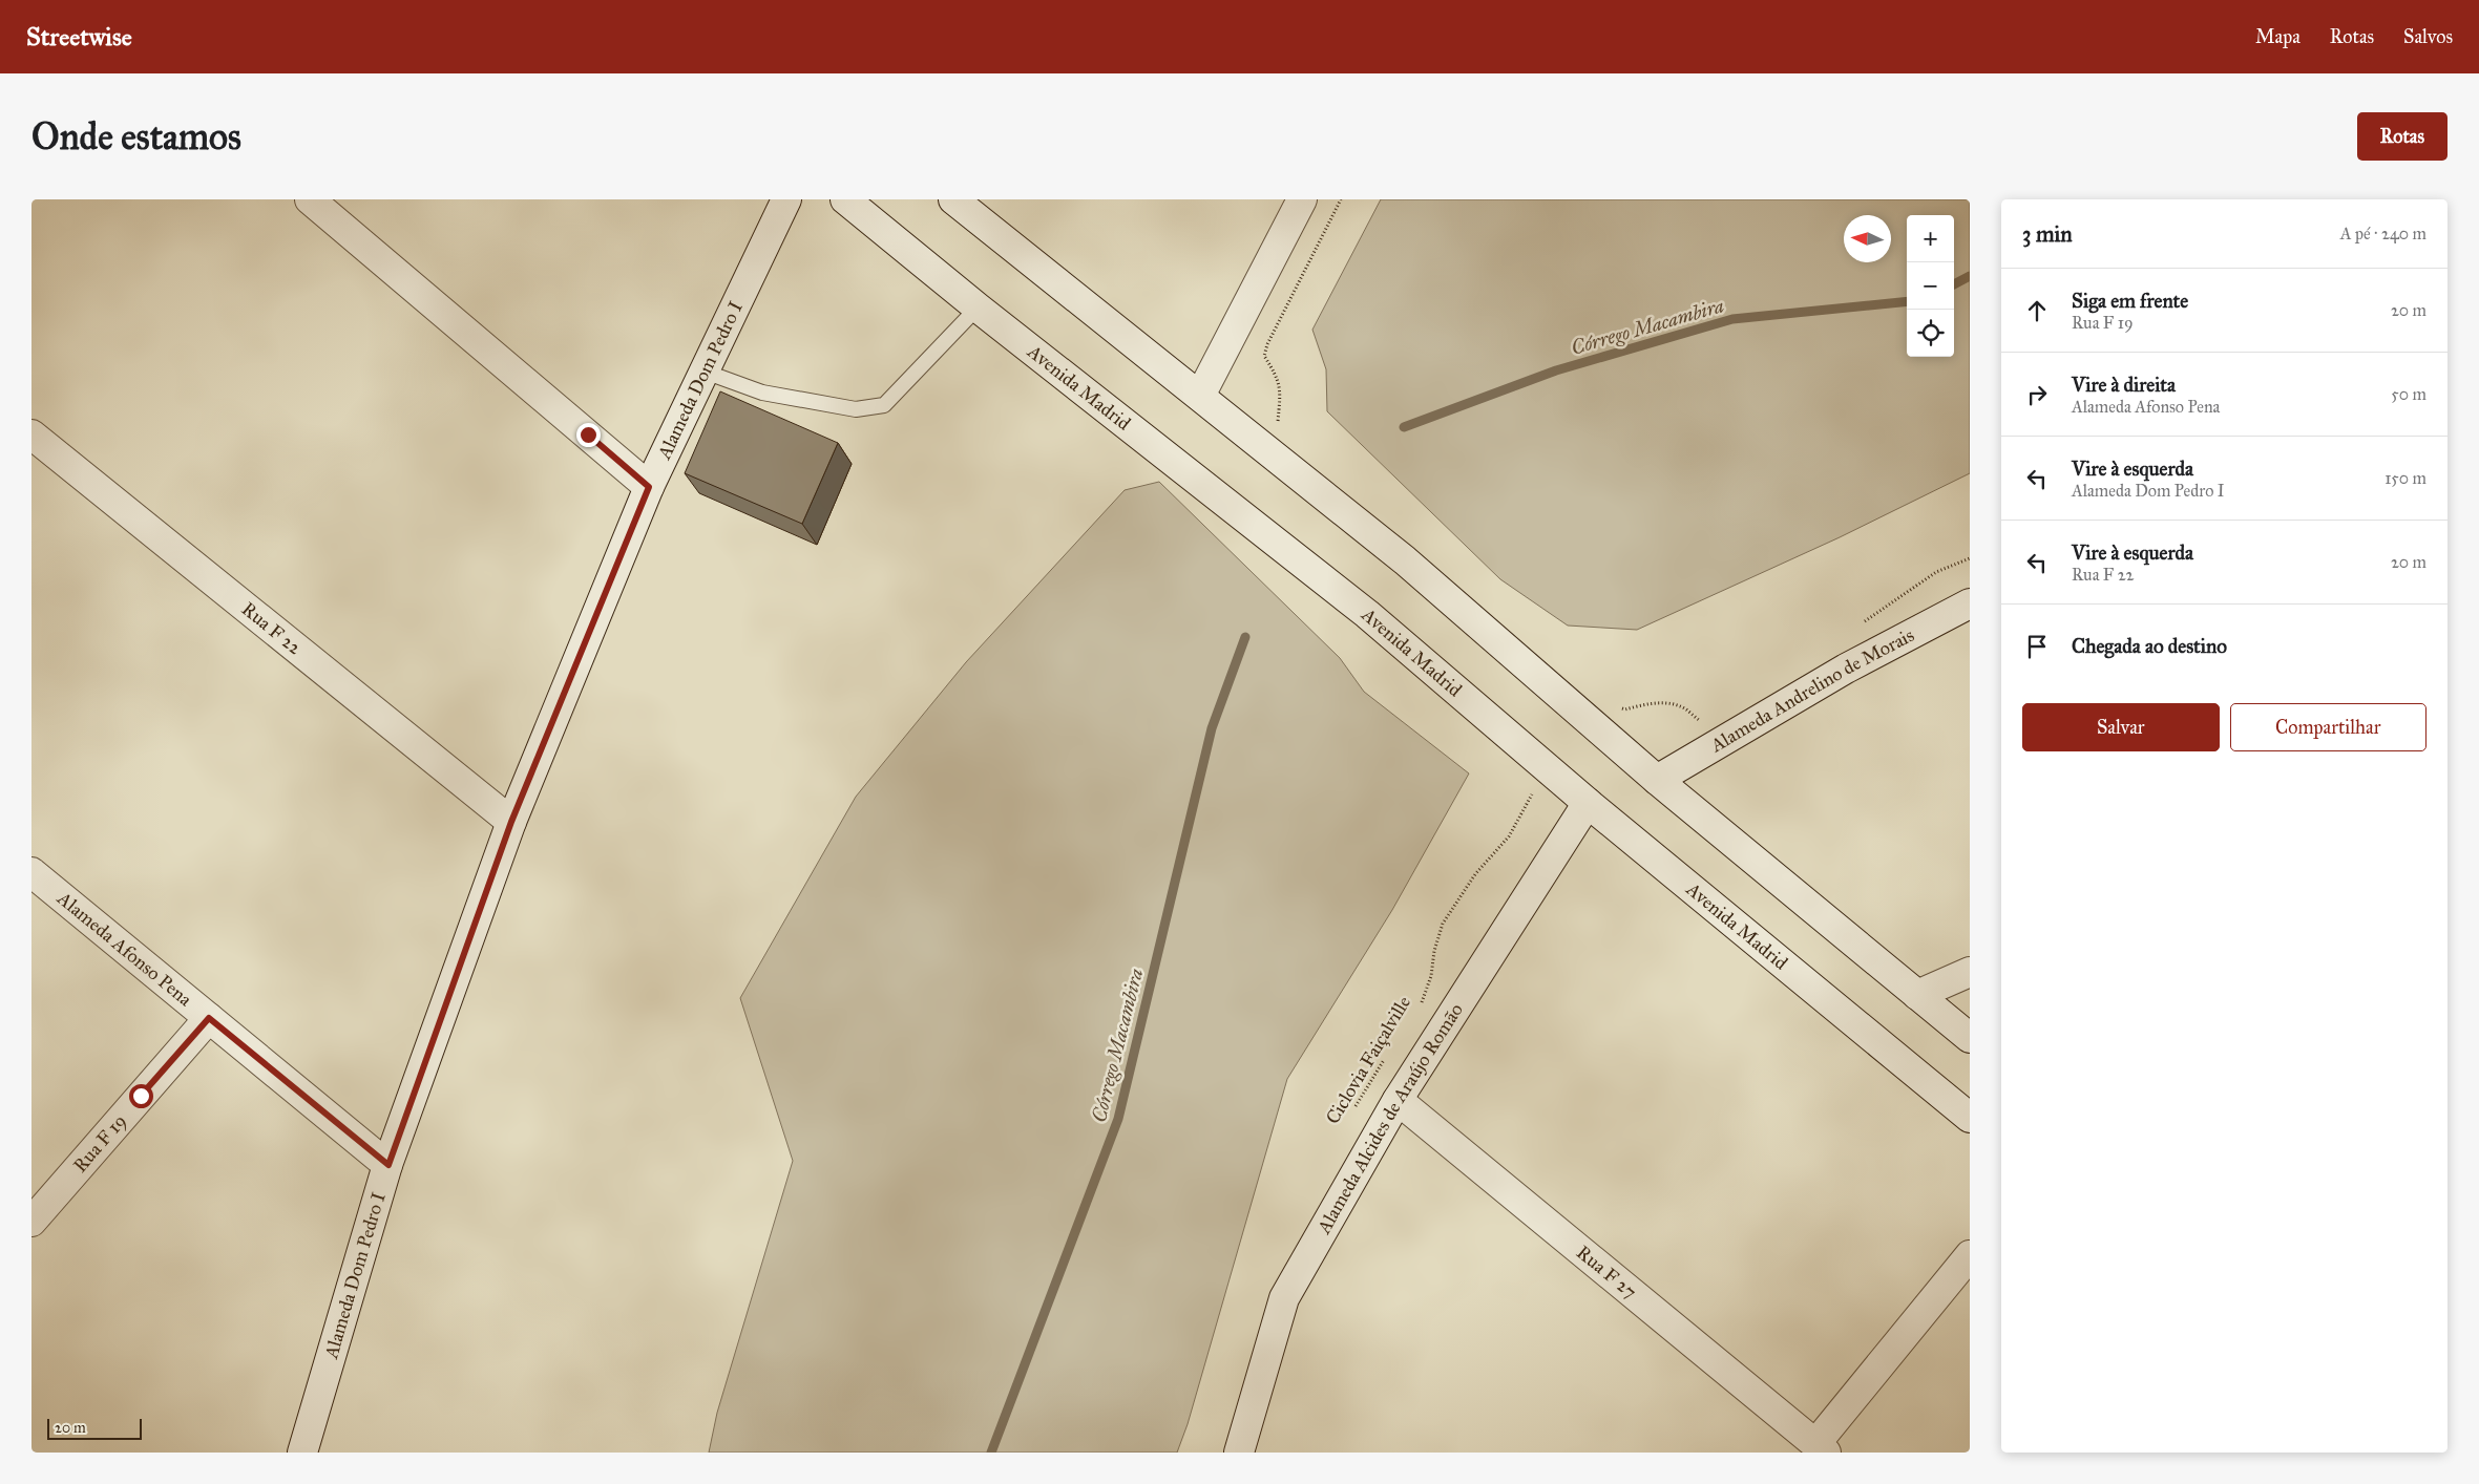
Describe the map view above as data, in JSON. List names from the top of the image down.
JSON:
{
  "streets": {
    "street": [
      "Alameda Dom Pedro I",
      "Avenida Madrid",
      "Rua F 22",
      "Alameda Andrelino de Morais",
      "Alameda Afonso Pena",
      "Alameda Alcides de Araújo Romão",
      "Rua F 19",
      "Rua F 27"
    ],
    "path": ["Ciclovia Faiçalville"]
  },
  "crossings": [
    ["Alameda Dom Pedro I", "Rua F 22"],
    ["Alameda Dom Pedro I", "Alameda Afonso Pena"],
    ["Avenida Madrid", "Alameda Alcides de Araújo Romão"],
    ["Alameda Afonso Pena", "Rua F 19"],
    ["Alameda Alcides de Araújo Romão", "Rua F 27"]
  ],
  "water": ["Córrego Macambira"],
  "scale_bar": "20 m",
  "north": "left",
  "page": {
    "header": "Streetwise",
    "nav": ["Mapa", "Rotas", "Salvos"],
    "buttons": [
      "Rotas",
      ["Salvar", "Compartilhar"]
    ],
    "title": "Onde estamos",
    "heading": ["3 min", "A pé · 240 m"],
    "map_buttons": ["+", "−"],
    "list": [
      ["Siga em frente", "Rua F 19", "20 m"],
      ["Vire à direita", "Alameda Afonso Pena", "50 m"],
      ["Vire à esquerda", "Alameda Dom Pedro I", "150 m"],
      ["Vire à esquerda", "Rua F 22", "20 m"],
      "Chegada ao destino"
    ],
    "scale": "20 m"
  }
}
